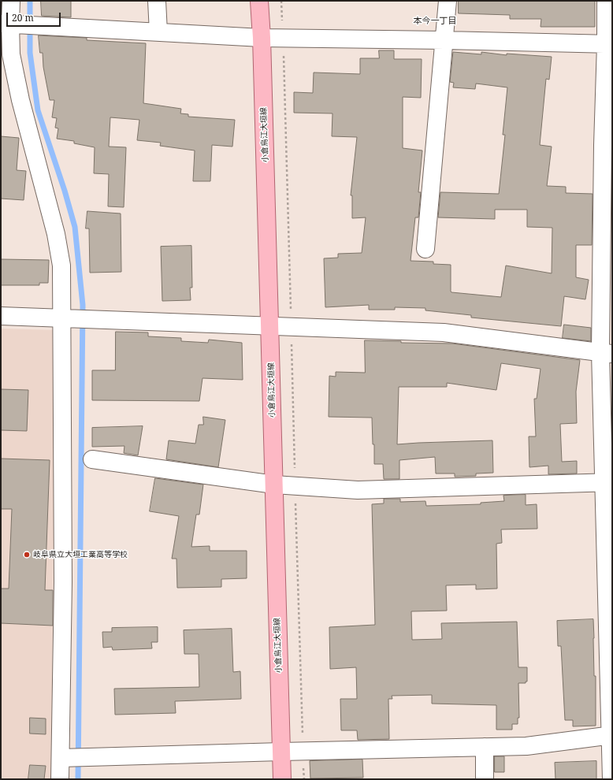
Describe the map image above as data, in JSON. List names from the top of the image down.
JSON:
{
  "streets": {
    "main road": ["小倉烏江大垣線"]
  },
  "districts": ["本今一丁目"],
  "places": ["岐阜県立大垣工業高等学校"],
  "scale_bar": "20 m"
}
